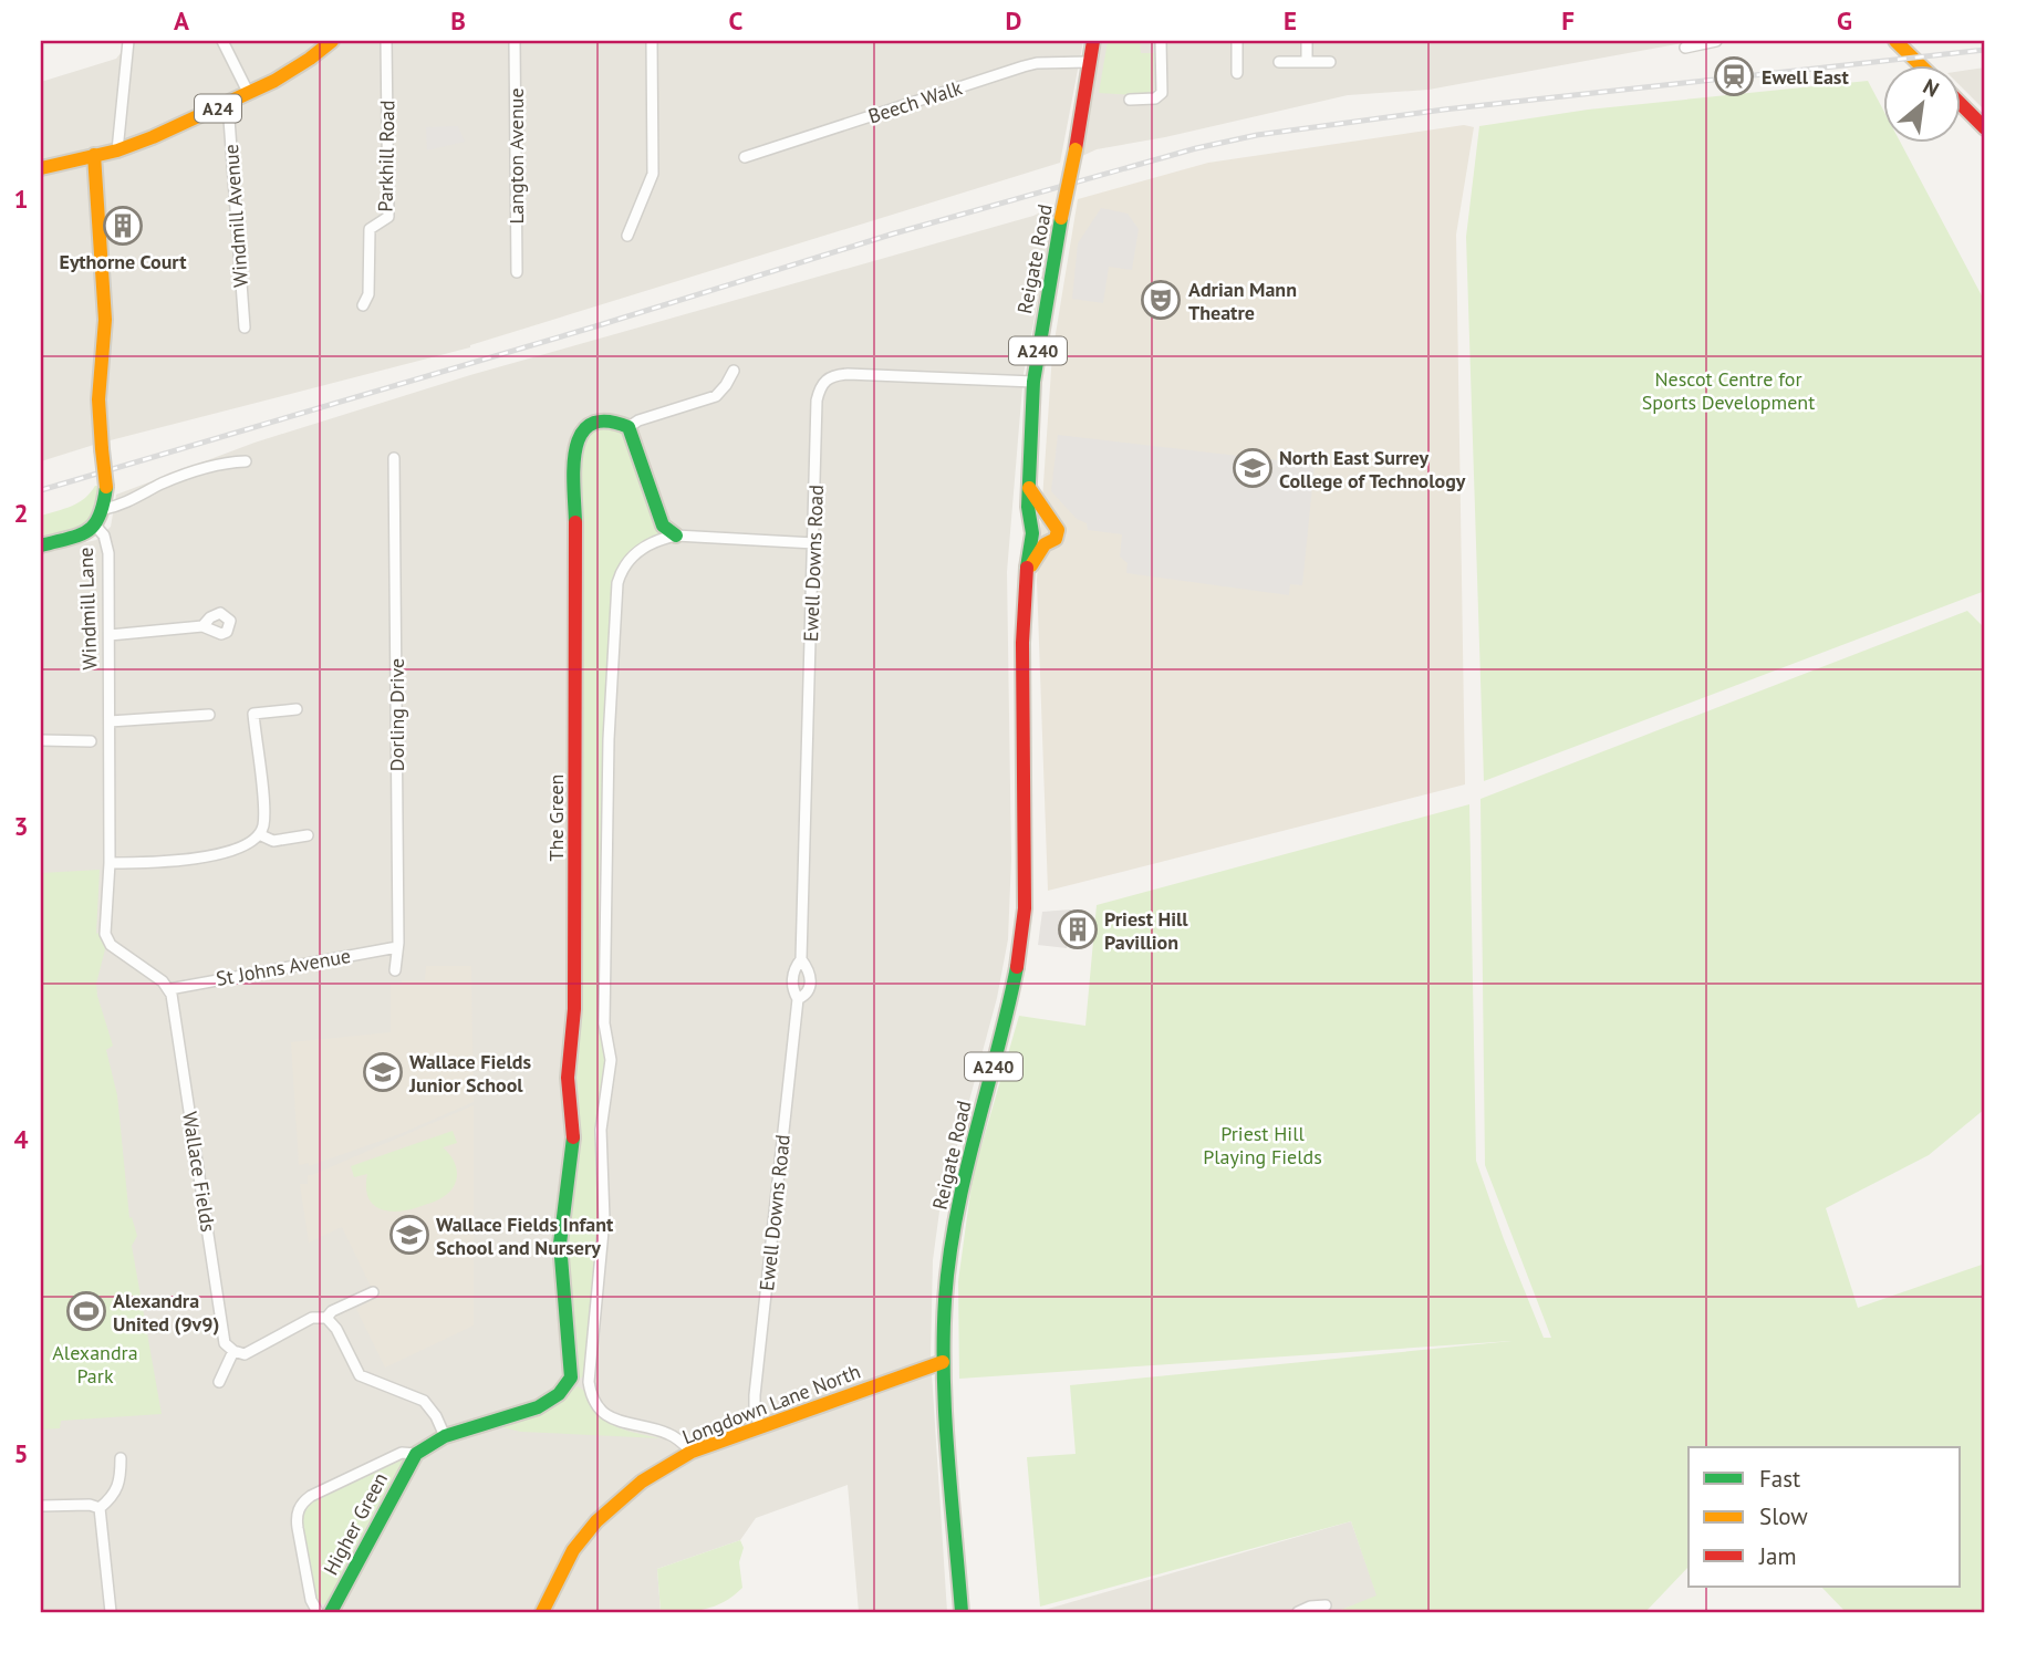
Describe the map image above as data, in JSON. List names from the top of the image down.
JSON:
{
  "streets": {
    "main road": [
      "A24",
      "Reigate Road",
      "A240",
      "Windmill Lane",
      "The Green",
      "Longdown Lane North",
      "Higher Green"
    ],
    "street": [
      "Beech Walk",
      "Parkhill Road",
      "Langton Avenue",
      "Windmill Avenue",
      "Ewell Downs Road",
      "Dorling Drive",
      "St Johns Avenue",
      "Wallace Fields"
    ]
  },
  "crossings": [
    ["Beech Walk", "Reigate Road"],
    ["A24", "Windmill Avenue"],
    ["A24", "Windmill Lane"],
    ["Reigate Road", "Ewell Downs Road"],
    ["Reigate Road", "Longdown Lane North"],
    ["Ewell Downs Road", "Longdown Lane North"],
    ["Windmill Lane", "St Johns Avenue"],
    ["Windmill Lane", "Wallace Fields"],
    ["Dorling Drive", "St Johns Avenue"],
    ["St Johns Avenue", "Wallace Fields"]
  ],
  "parks": ["Nescot Centre for Sports Development", "Priest Hill Playing Fields", "Alexandra Park"],
  "places": {
    "station": ["Ewell East"],
    "building": ["Eythorne Court", "Priest Hill Pavillion"],
    "theatre": ["Adrian Mann Theatre"],
    "school or university": ["North East Surrey College of Technology", "Wallace Fields Junior School", "Wallace Fields Infant School and Nursery"],
    "sports": ["Alexandra United (9v9)"]
  },
  "legend": ["Fast", "Slow", "Jam"],
  "north": "top right",
  "grid": {
    "columns": [
      "A",
      "B",
      "C",
      "D",
      "E",
      "F",
      "G"
    ],
    "rows": [
      "1",
      "2",
      "3",
      "4",
      "5"
    ]
  }
}
